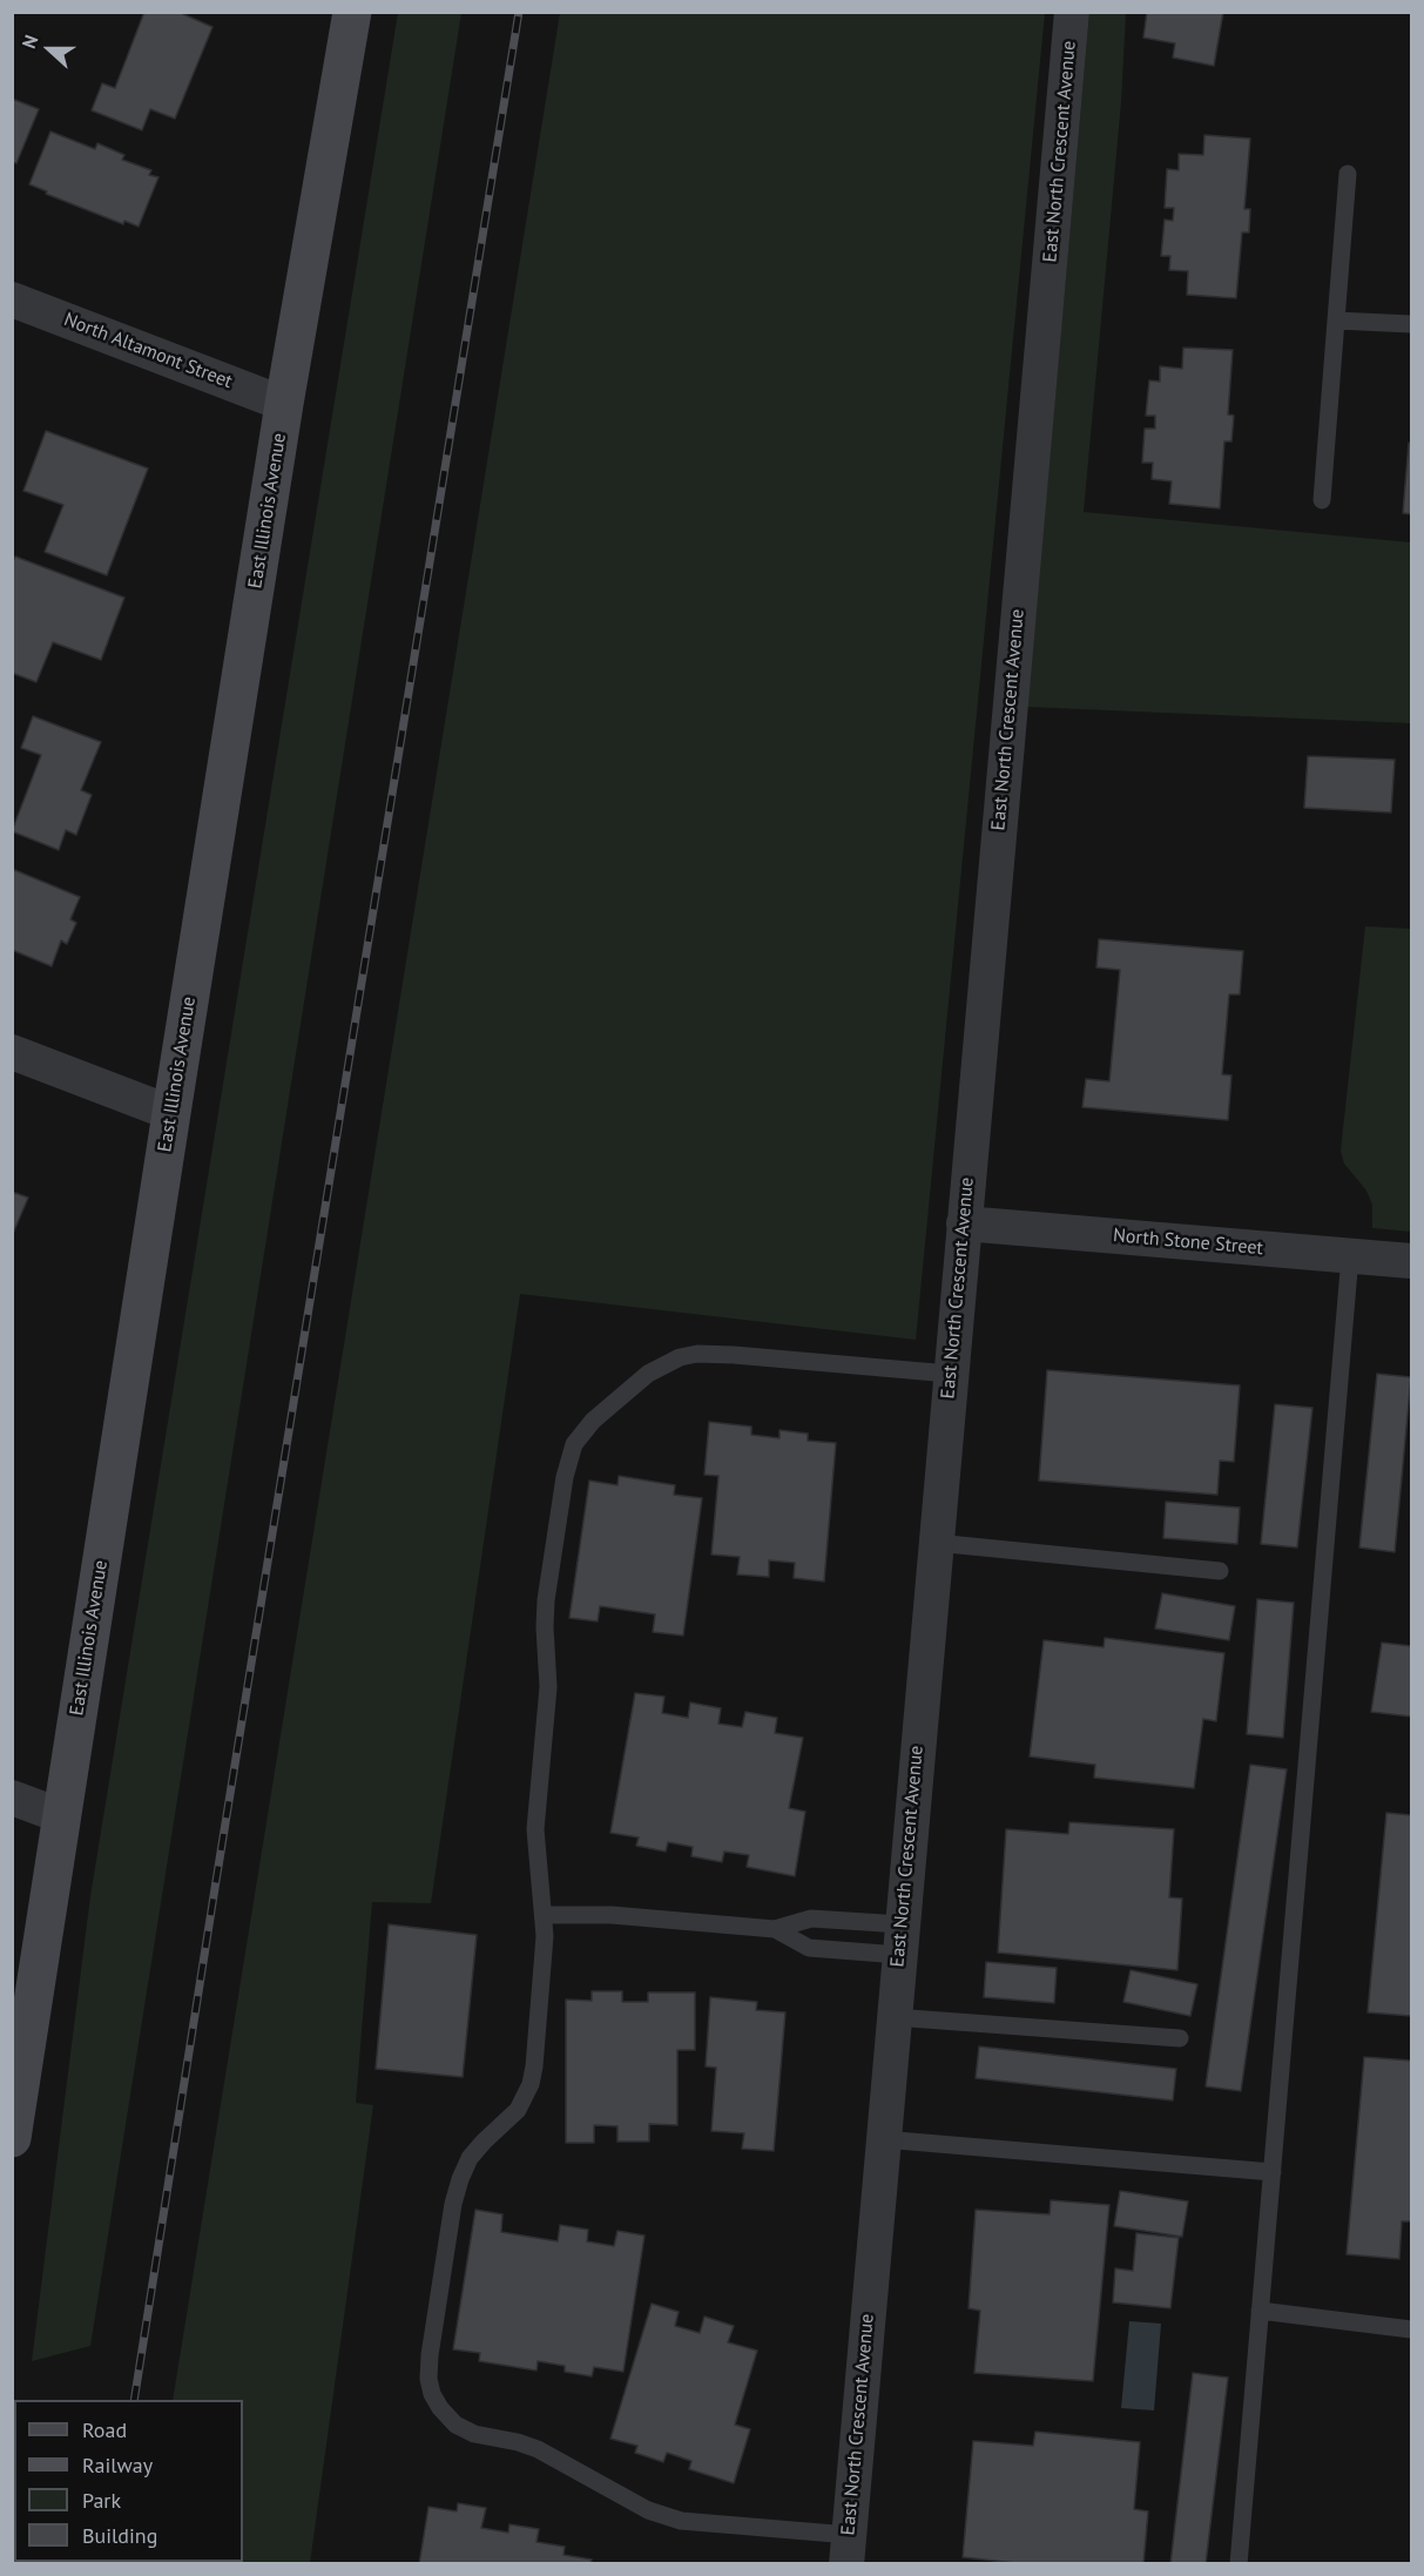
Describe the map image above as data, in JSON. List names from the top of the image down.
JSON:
{
  "streets": {
    "main road": ["East Illinois Avenue"],
    "street": ["East North Crescent Avenue", "North Altamont Street", "North Stone Street"]
  },
  "crossings": [
    ["East North Crescent Avenue", "North Stone Street"],
    ["North Altamont Street", "East Illinois Avenue"]
  ],
  "legend": [
    "Road",
    "Railway",
    "Park",
    "Building"
  ],
  "north": "left"
}
